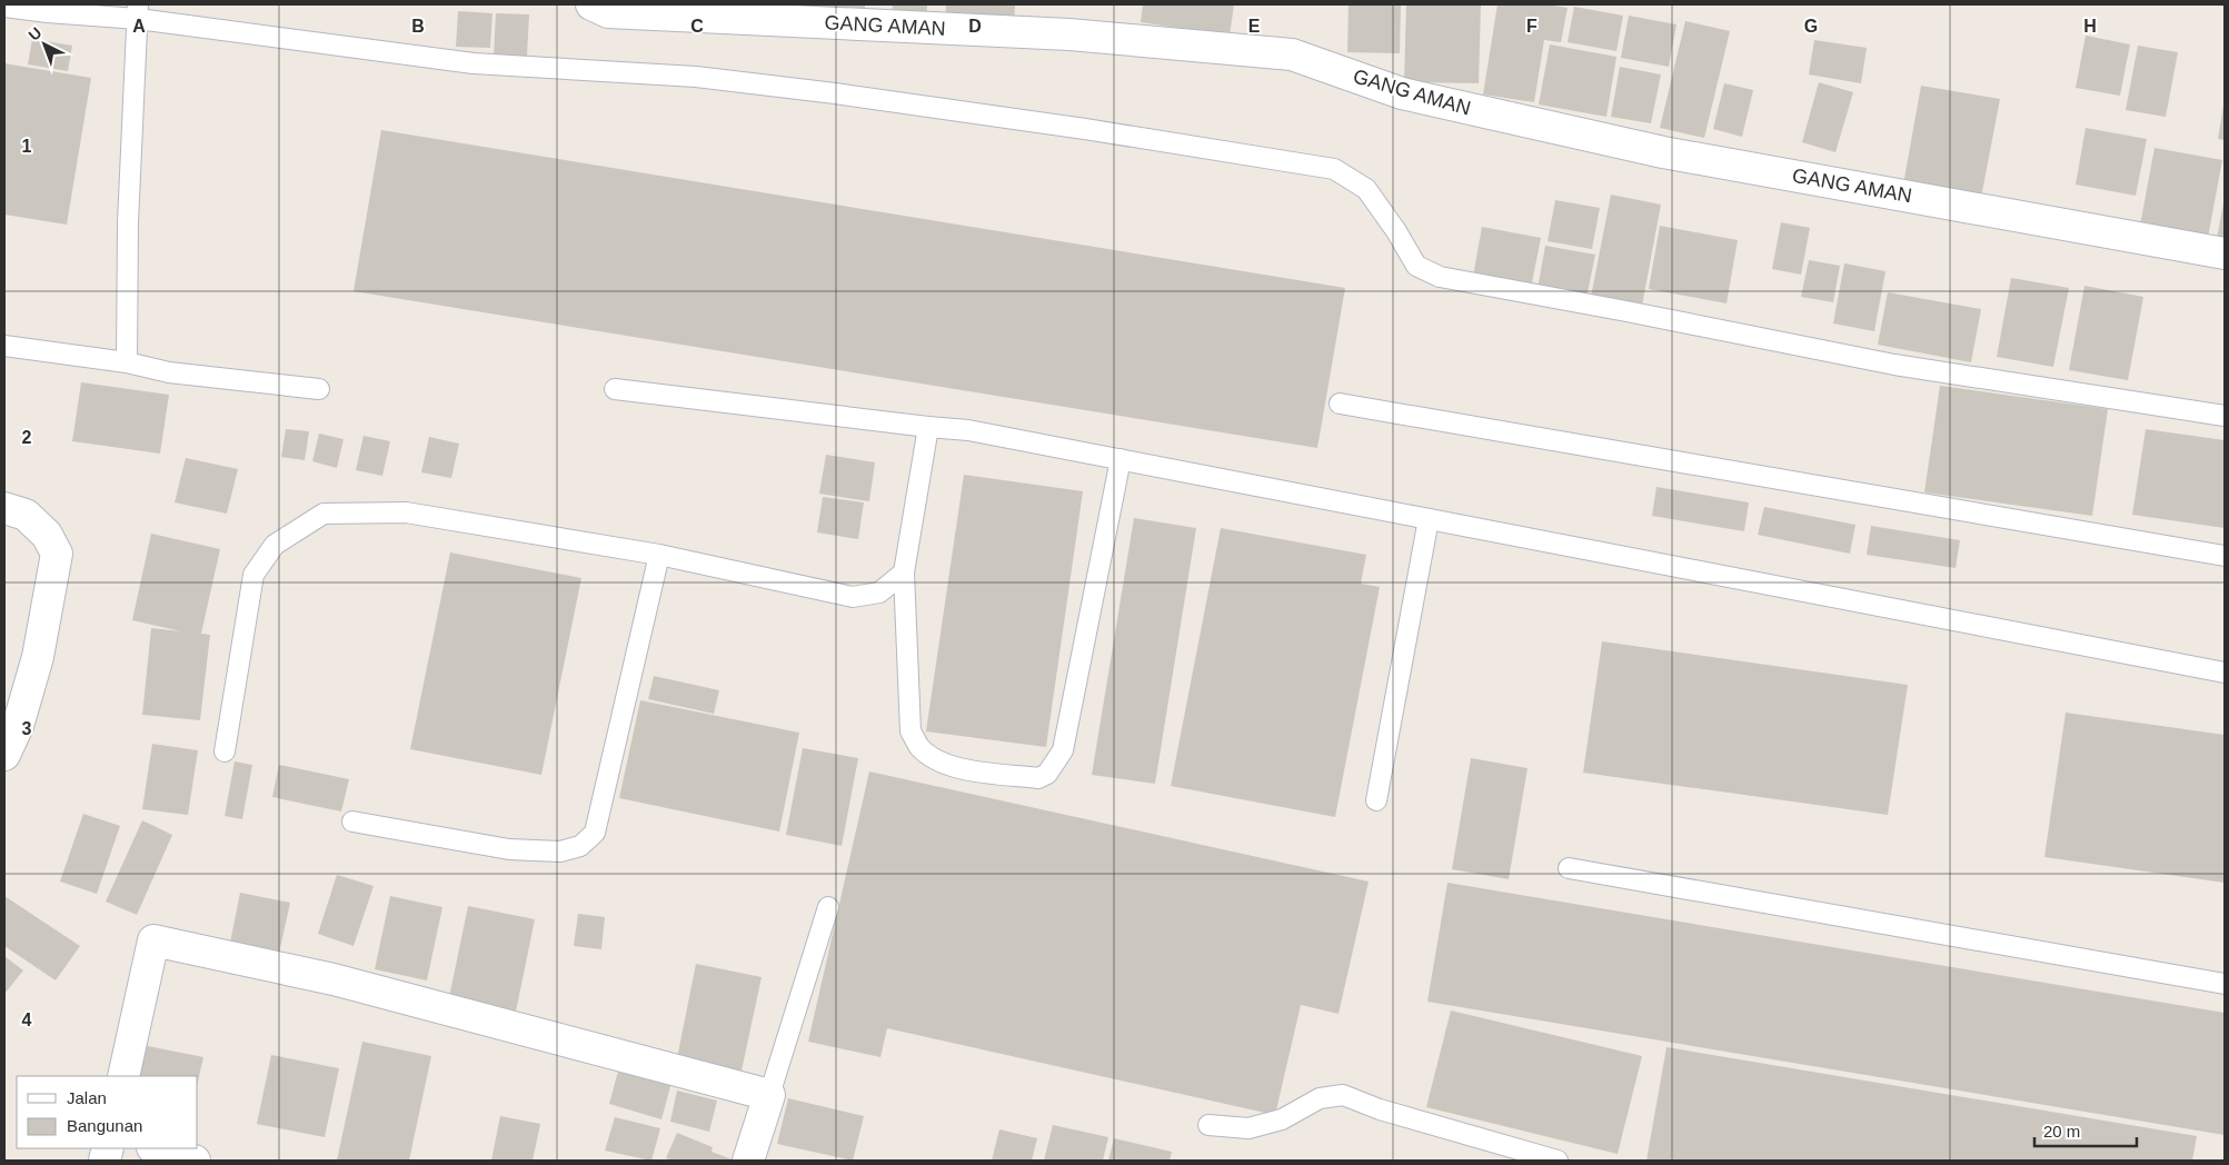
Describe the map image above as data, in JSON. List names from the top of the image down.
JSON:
{
  "streets": {
    "street": ["GANG AMAN"]
  },
  "legend": ["Jalan", "Bangunan"],
  "scale_bar": "20 m",
  "north": "top left",
  "grid": {
    "columns": [
      "A",
      "B",
      "C",
      "D",
      "E",
      "F",
      "G",
      "H"
    ],
    "rows": [
      "1",
      "2",
      "3",
      "4"
    ]
  }
}
